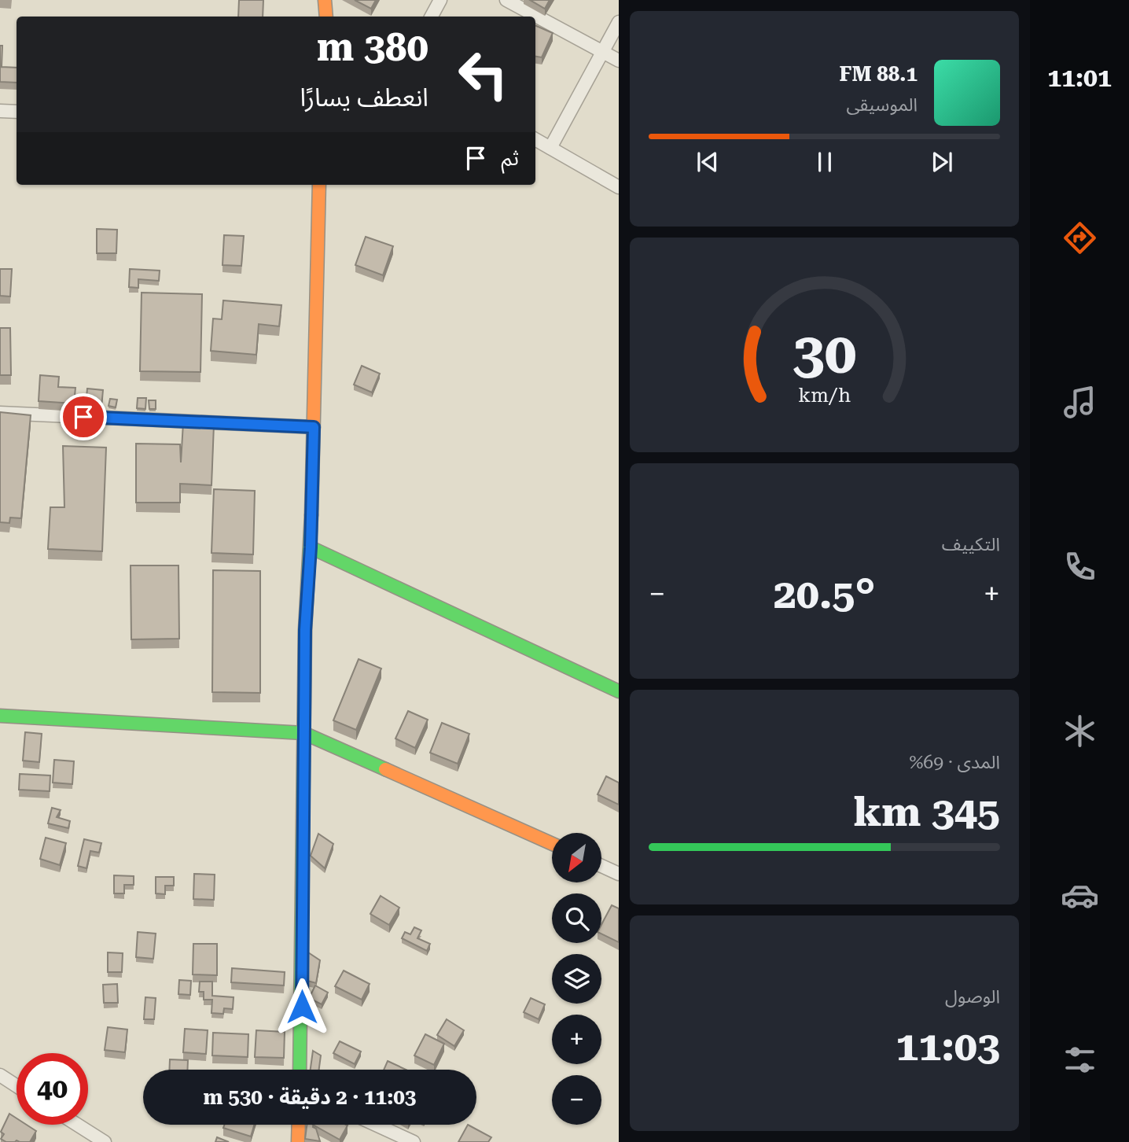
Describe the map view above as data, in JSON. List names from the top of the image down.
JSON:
{
  "north": "bottom left",
  "page": {
    "tabs": "11:01",
    "turn": ["380 m", "انعطف يسارًا"],
    "song": ["88.1 FM", "الموسيقى"],
    "then": "ثم",
    "tile": [
      "التكييف",
      ["المدى · 69%", "345 km"],
      ["الوصول", "11:03"]
    ],
    "heat": ["−", "20.5°", "+"],
    "map_buttons": ["+", "−"],
    "limit": "40",
    "trip": "11:03 · 2 دقيقة · 530 m",
    "gauge": ["30", "km/h"]
  }
}
